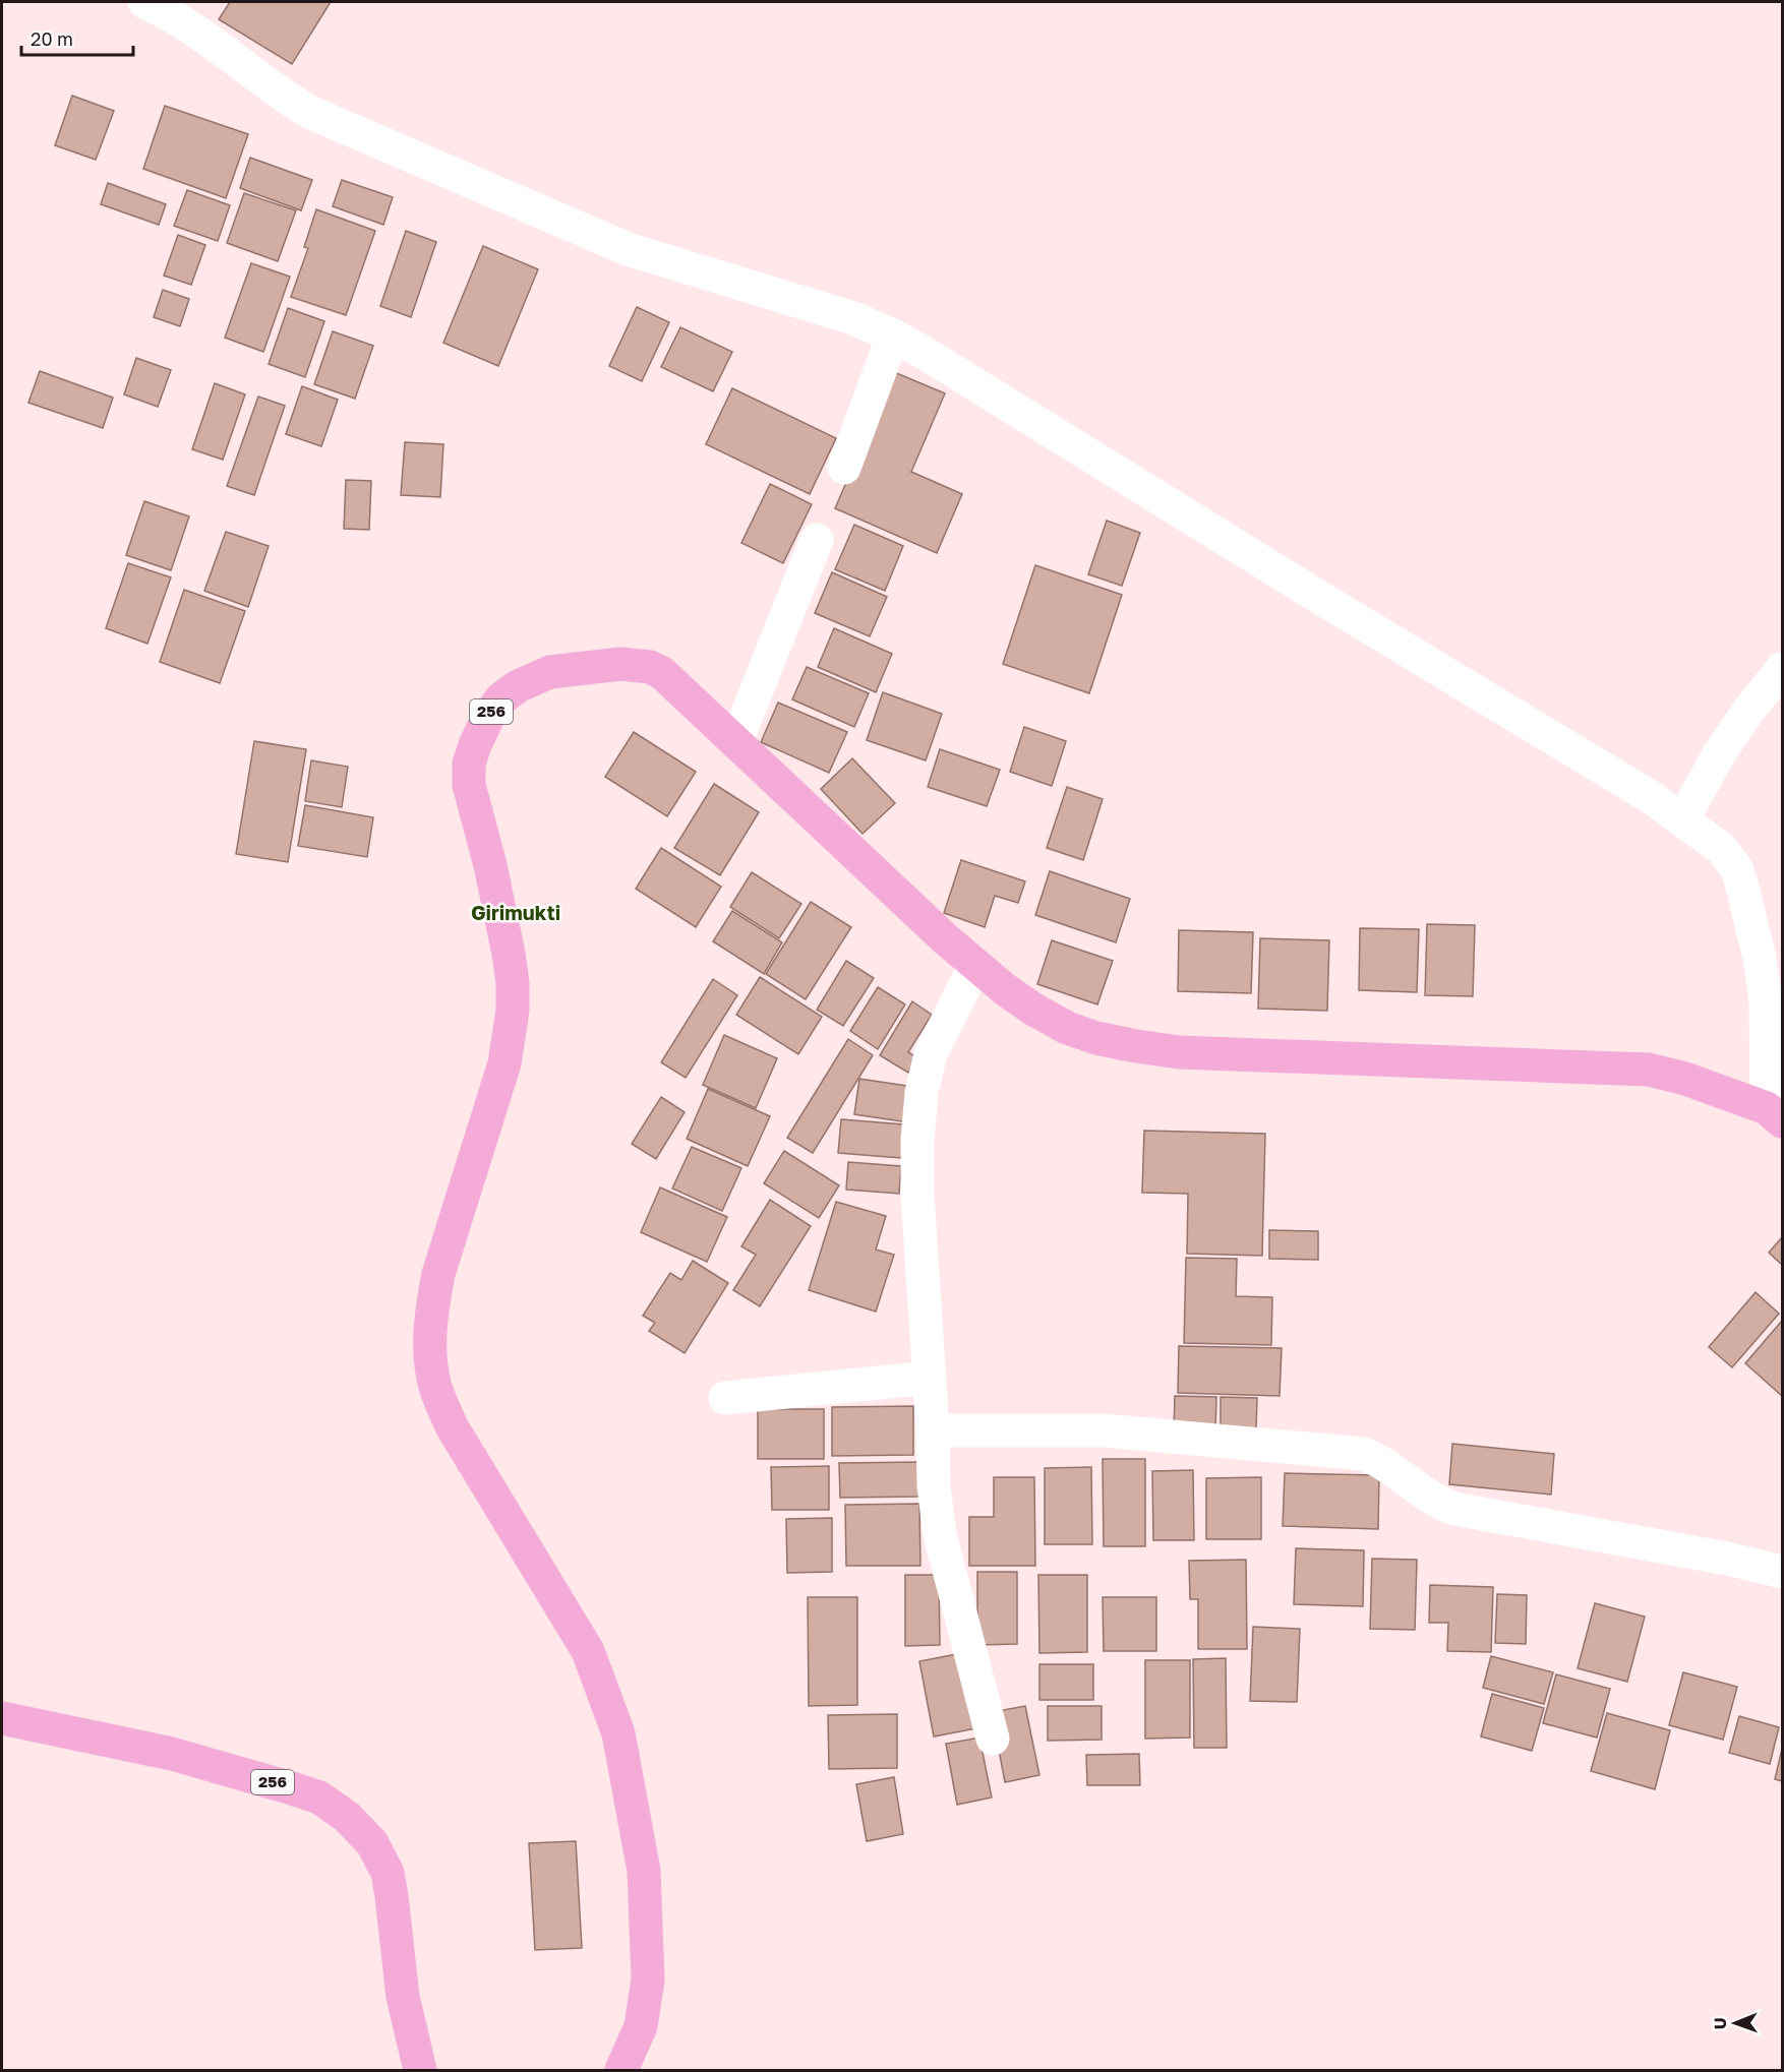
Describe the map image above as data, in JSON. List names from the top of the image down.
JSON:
{
  "streets": {
    "main road": ["256"]
  },
  "districts": ["Girimukti"],
  "scale_bar": "20 m",
  "north": "left"
}
